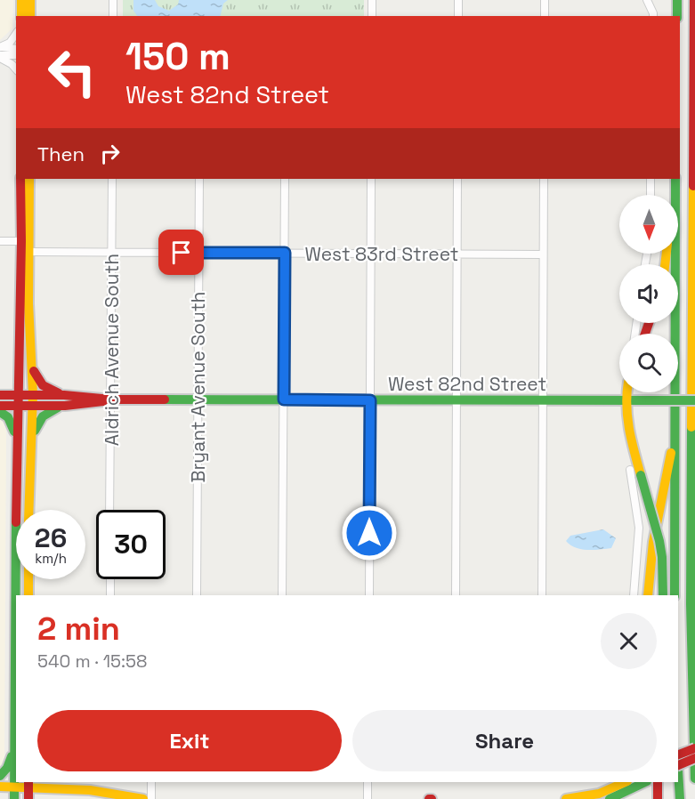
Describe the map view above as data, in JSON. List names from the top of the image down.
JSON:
{
  "streets": {
    "main road": ["West 82nd Street"],
    "street": ["West 83rd Street", "Aldrich Avenue South", "Bryant Avenue South"]
  },
  "crossings": [
    ["West 83rd Street", "Aldrich Avenue South"],
    ["West 83rd Street", "Bryant Avenue South"],
    ["Aldrich Avenue South", "West 82nd Street"],
    ["West 82nd Street", "Bryant Avenue South"]
  ],
  "north": "bottom",
  "page": {
    "turn": ["150 m", "West 82nd Street"],
    "then": "Then",
    "speed": "26 km/h",
    "limit": "30",
    "heading": ["2 min", "540 m · 15:58"],
    "buttons": ["Exit", "Share"]
  }
}
